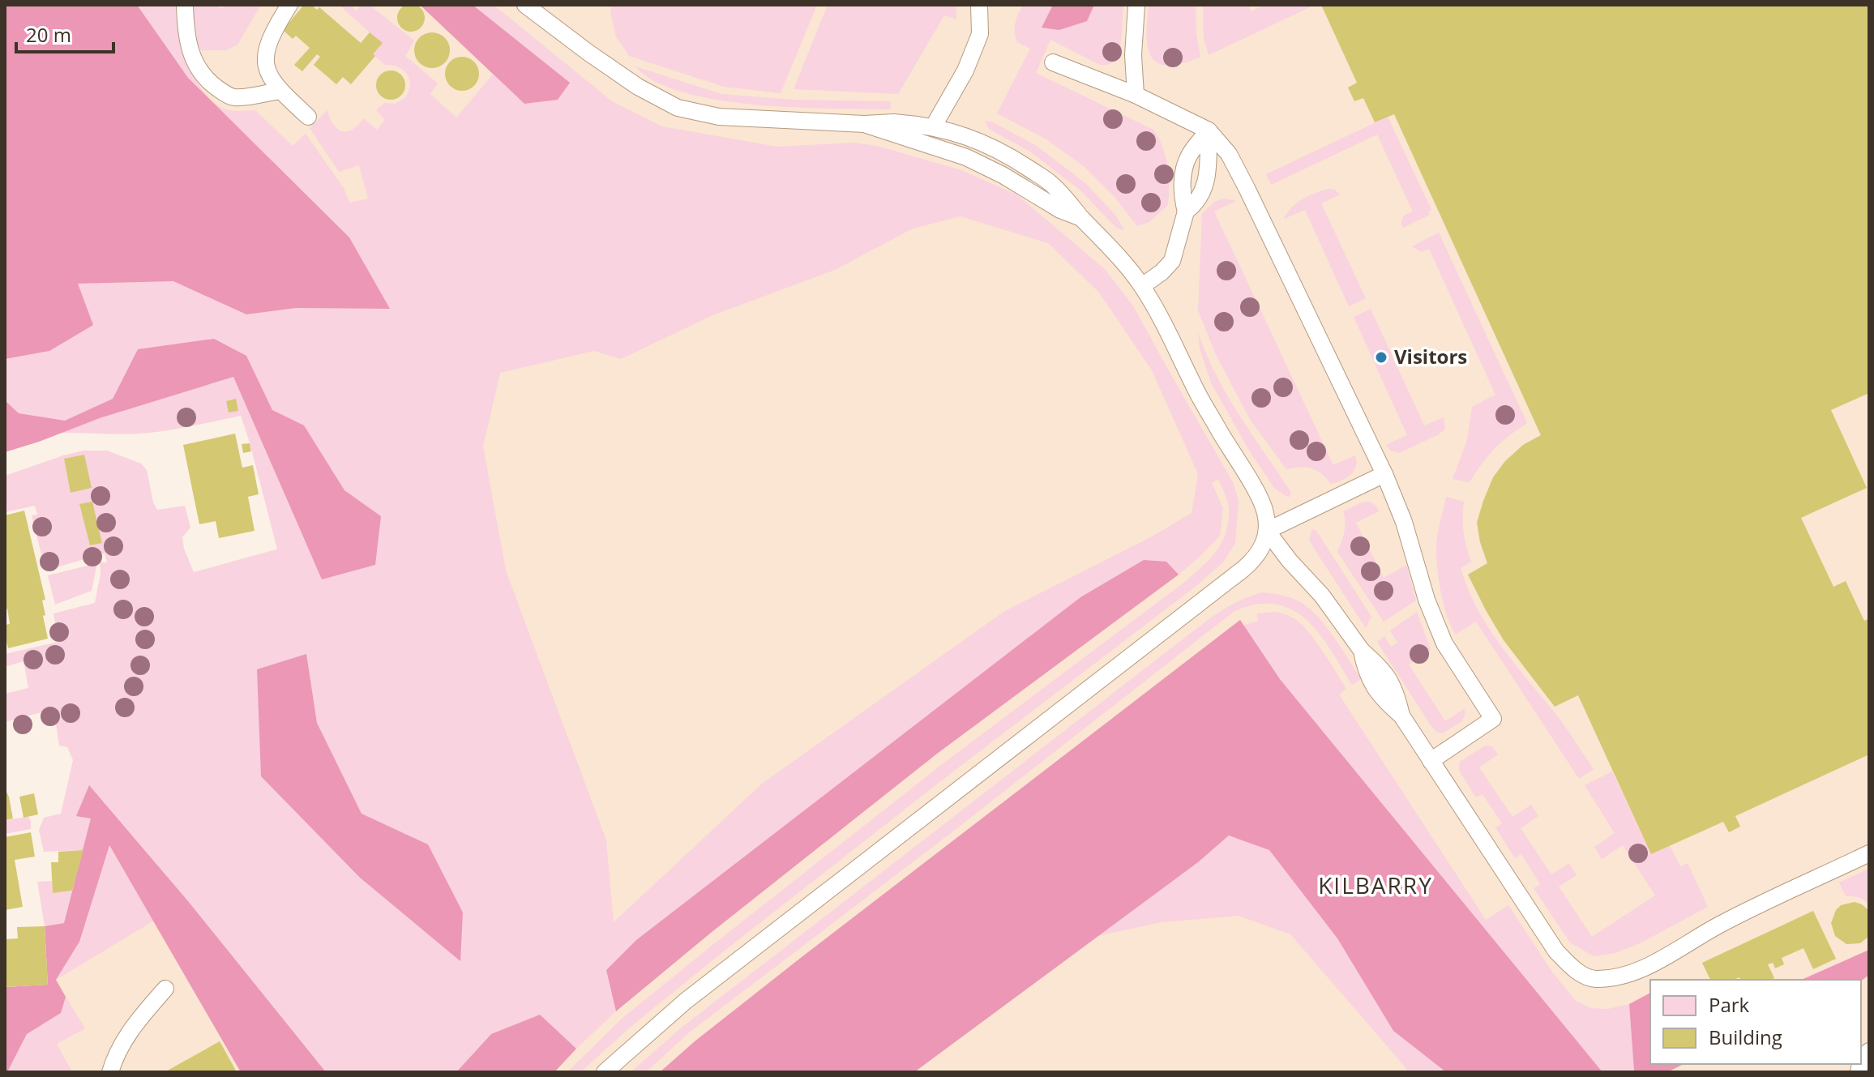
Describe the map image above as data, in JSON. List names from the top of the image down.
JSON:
{
  "districts": ["KILBARRY"],
  "places": ["Visitors"],
  "legend": ["Park", "Building"],
  "scale_bar": "20 m"
}
